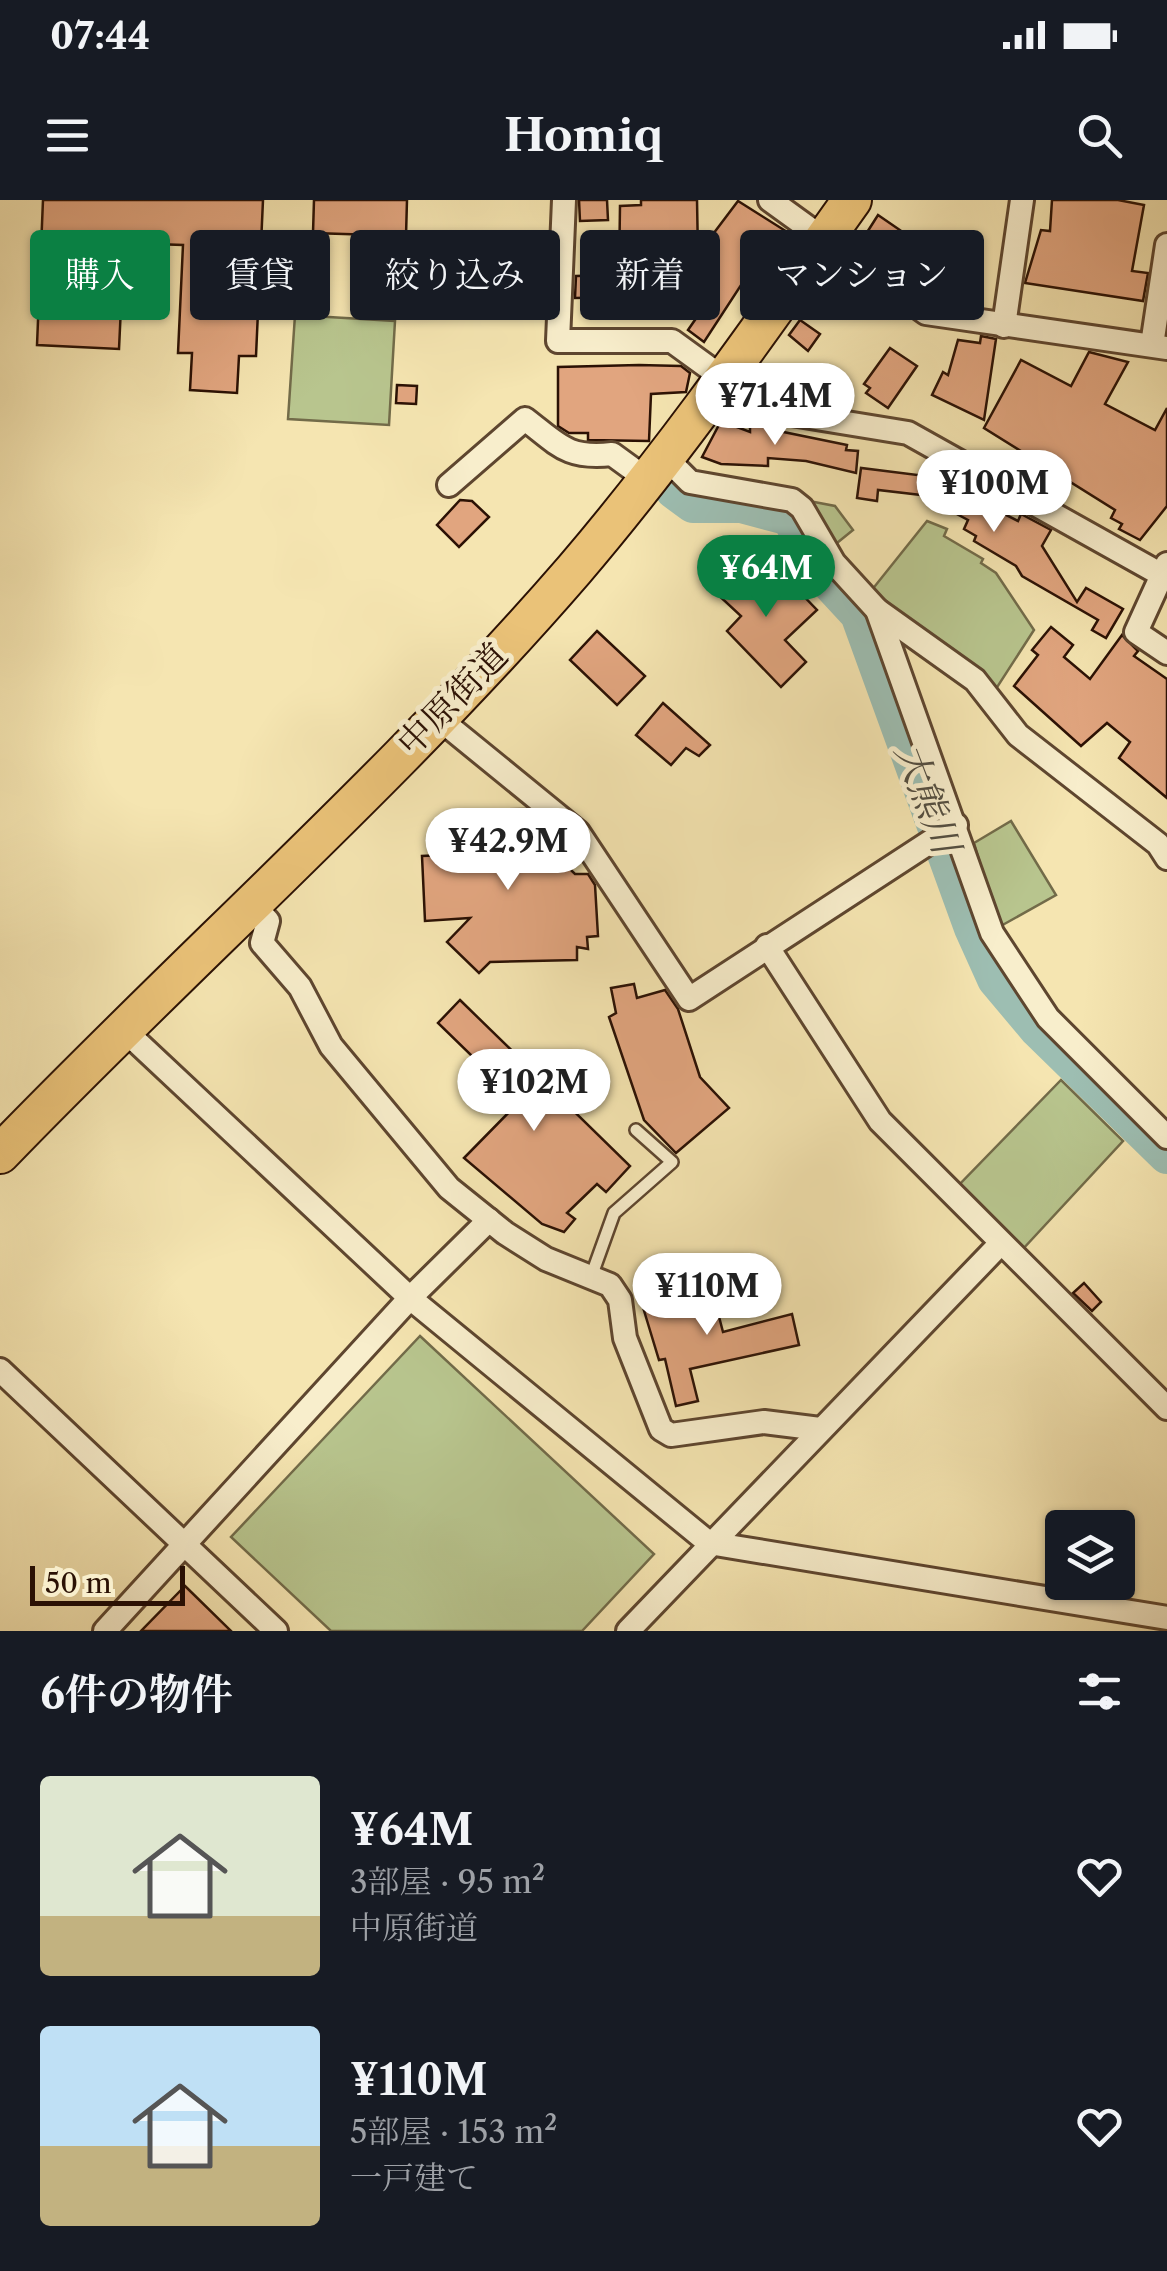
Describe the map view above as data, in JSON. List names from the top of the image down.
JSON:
{
  "streets": {
    "main road": ["中原街道"]
  },
  "water": ["大熊川"],
  "scale_bar": "50 m",
  "page": {
    "status": "07:44",
    "header": "Homiq",
    "chip": [
      "購入",
      "賃貸",
      "絞り込み",
      "新着",
      "マンション"
    ],
    "price": [
      "¥71.4M",
      "¥100M",
      "¥64M",
      "¥42.9M",
      "¥102M",
      "¥110M"
    ],
    "scale": "50 m",
    "heading": "6件の物件",
    "list": [
      {
        "name": "¥64M",
        "note": "3部屋 · 95 m² · 中原街道"
      },
      {
        "name": "¥110M",
        "note": "5部屋 · 153 m² · 一戸建て"
      }
    ]
  }
}
